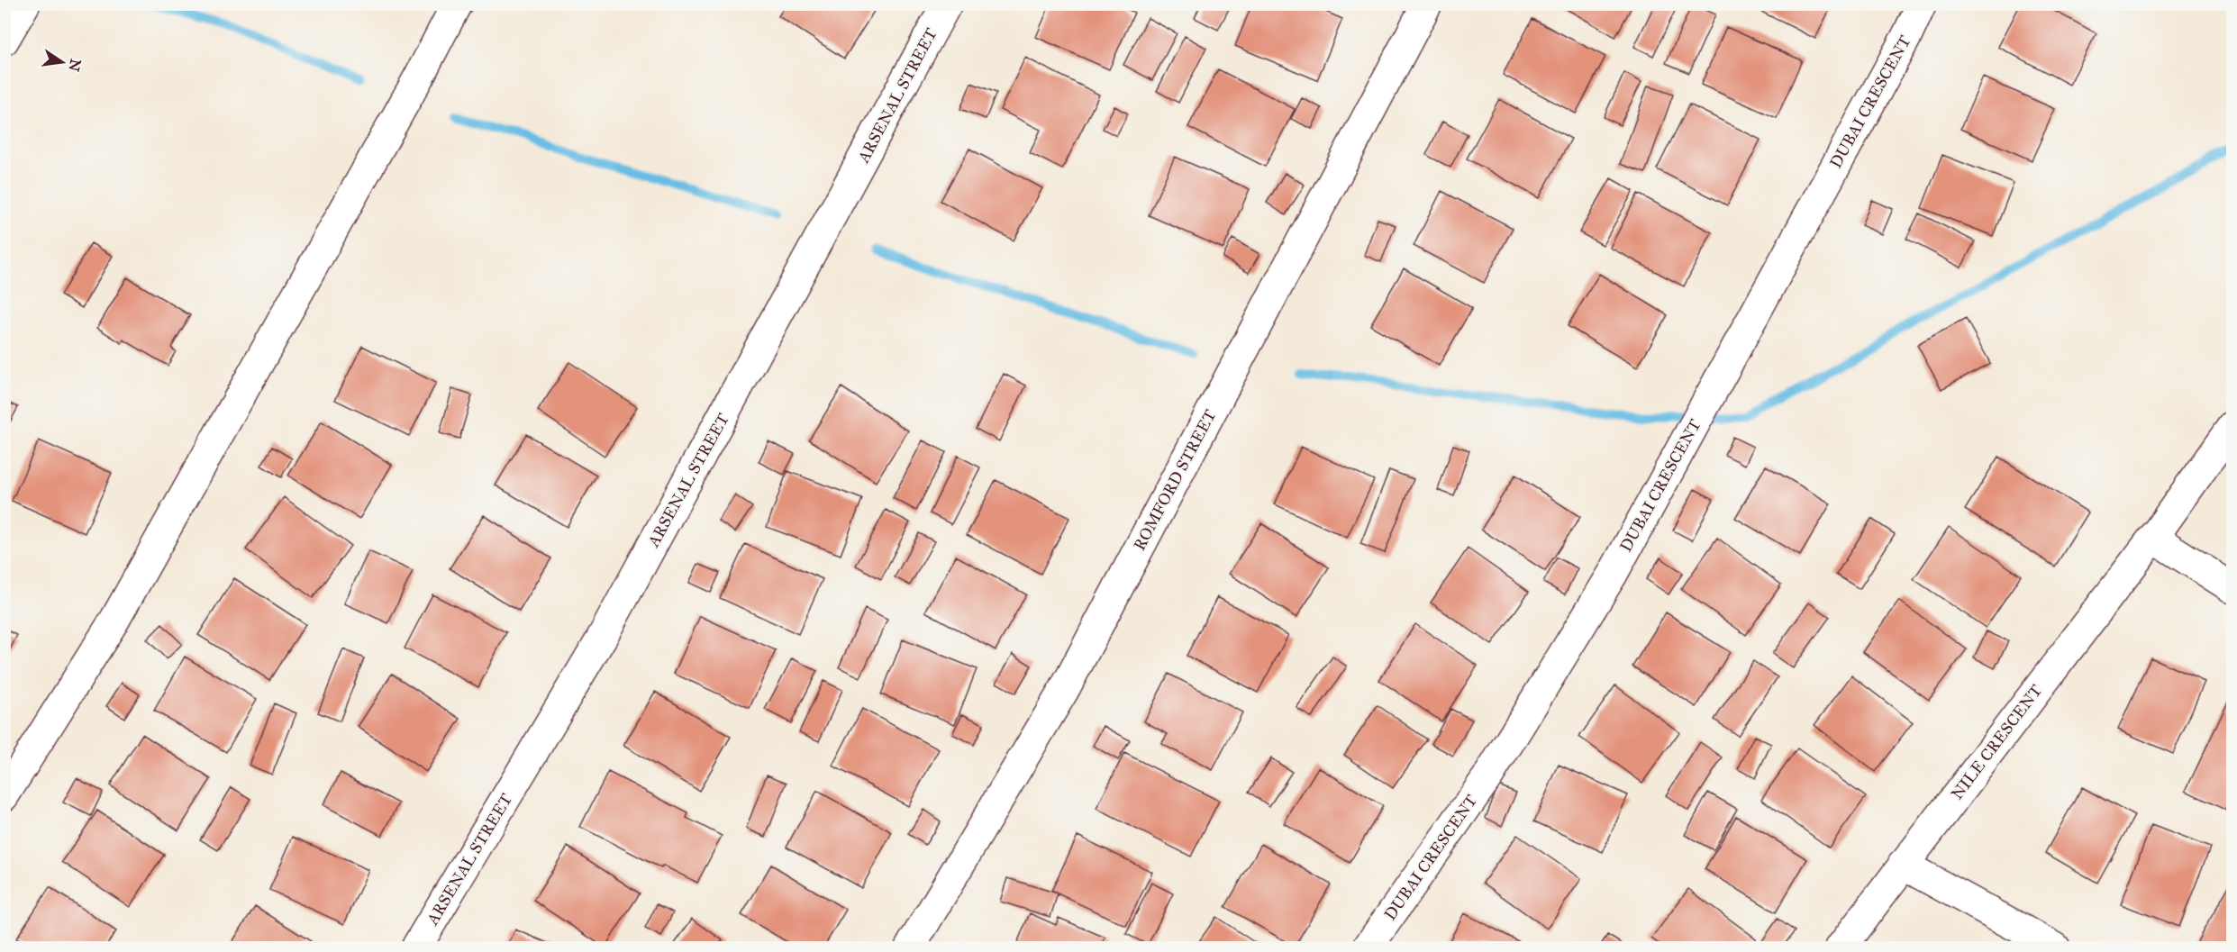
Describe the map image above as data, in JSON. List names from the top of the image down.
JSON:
{
  "streets": {
    "street": [
      "ARSENAL STREET",
      "DUBAI CRESCENT",
      "ROMFORD STREET",
      "NILE CRESCENT"
    ]
  },
  "north": "right"
}
